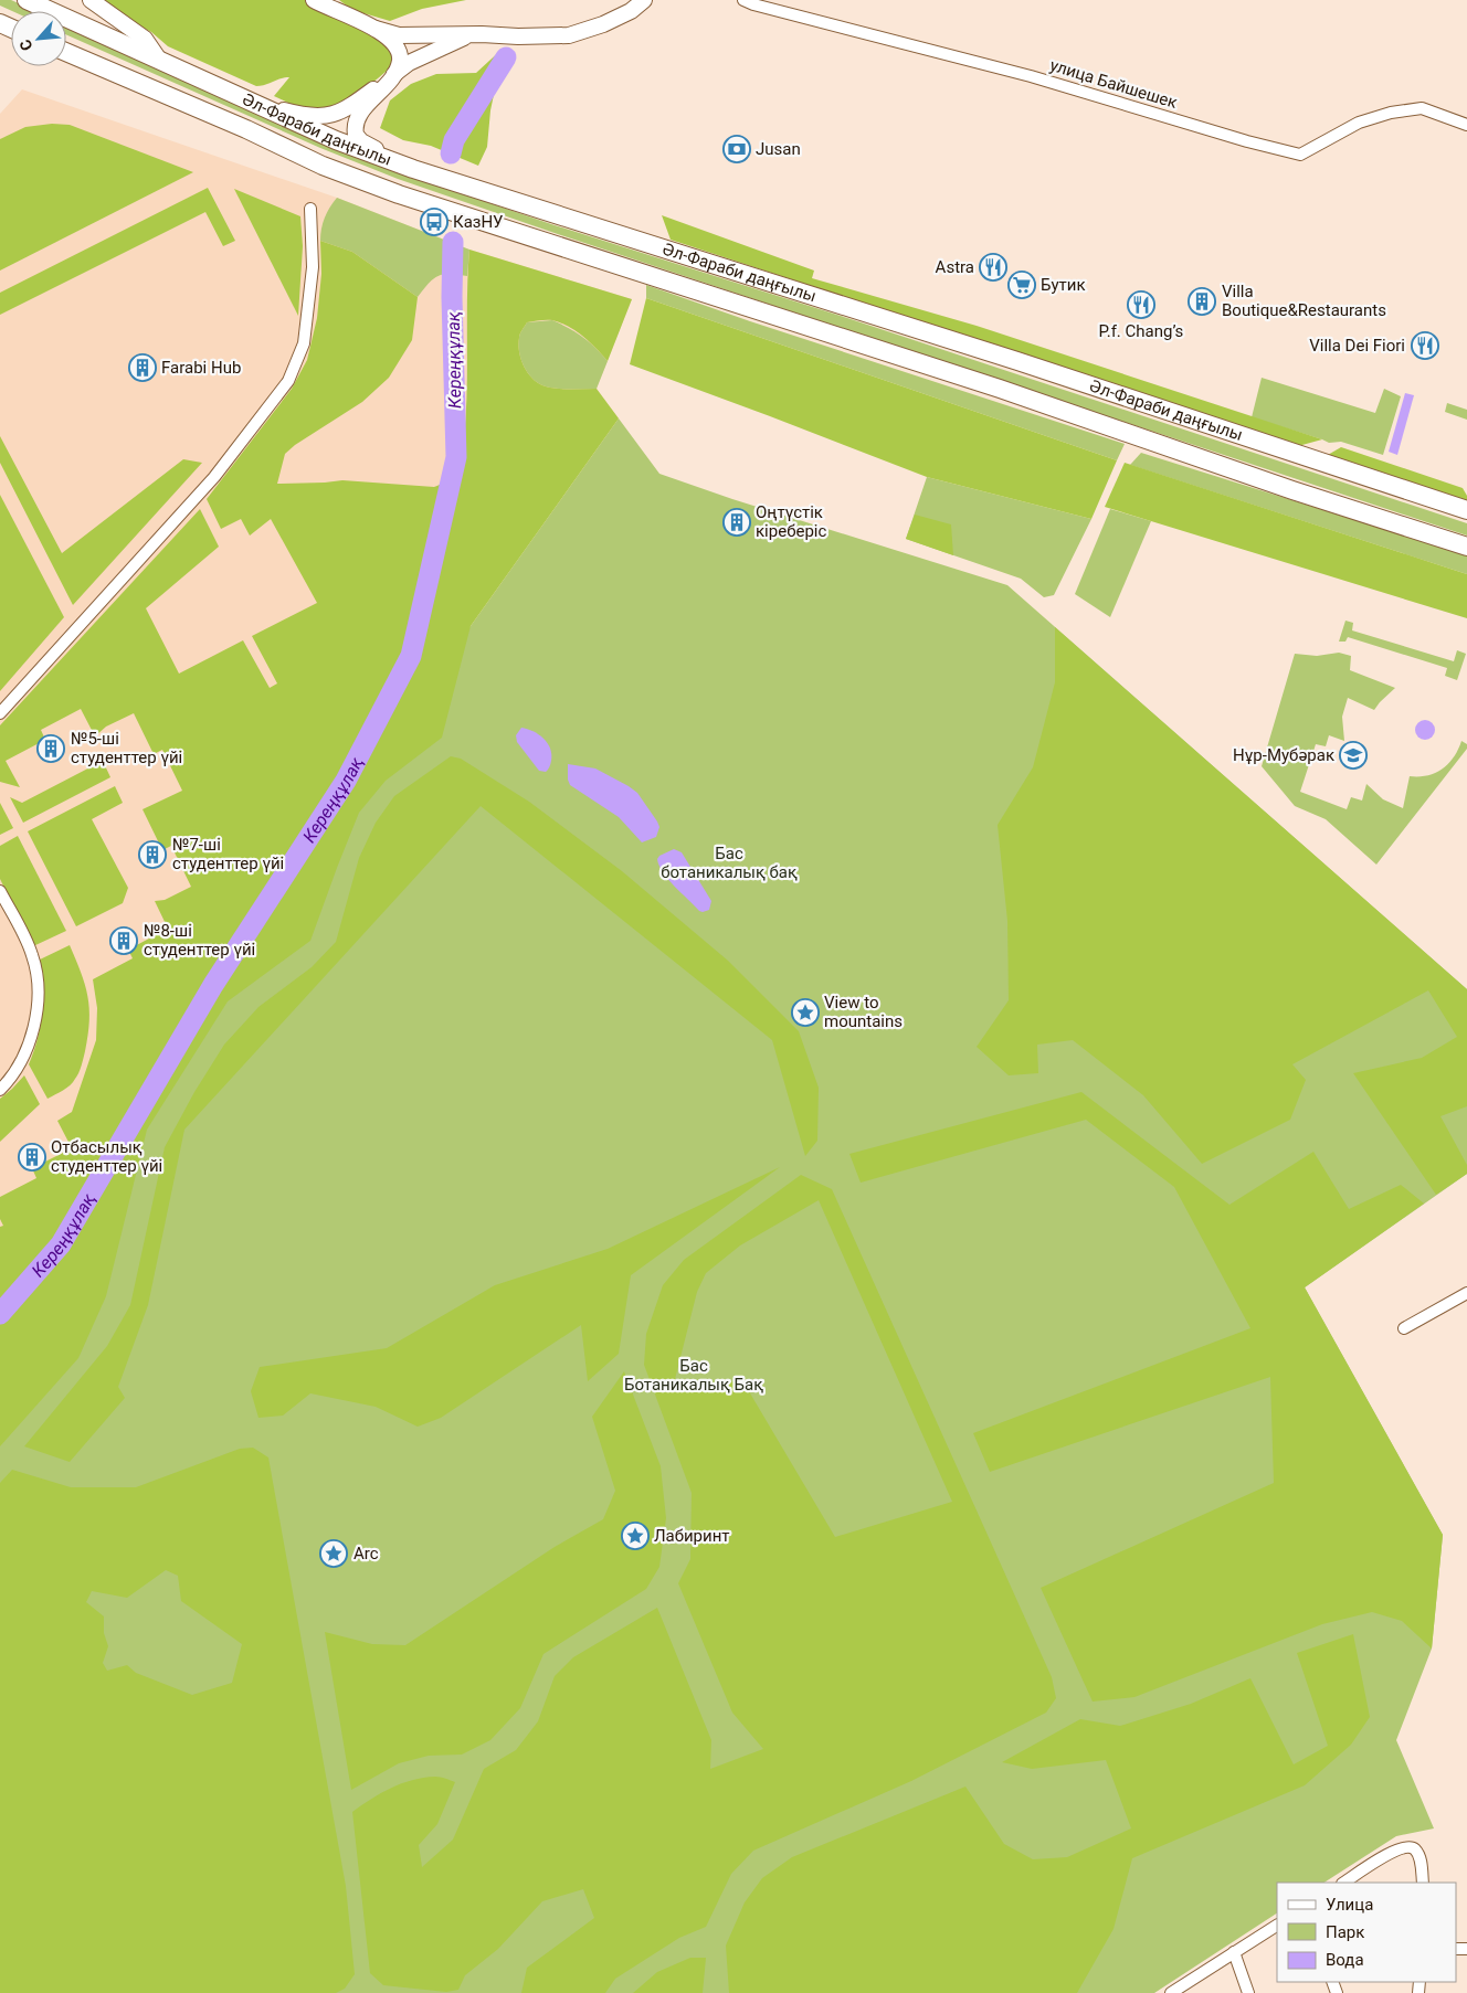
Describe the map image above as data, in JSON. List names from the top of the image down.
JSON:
{
  "streets": {
    "main road": ["Әл-Фараби даңғылы"],
    "street": ["улица Байшешек"]
  },
  "water": ["Кереңқұлақ"],
  "parks": ["Бас ботаникалық бақ", "Бас Ботаникалық Бақ"],
  "places": {
    "bank": ["Jusan"],
    "bus stop": ["КазНУ"],
    "restaurant": ["Astra", "P.f. Chang’s", "Villa Dei Fiori"],
    "supermarket": ["Бутик"],
    "building": [
      "Villa Boutique&Restaurants",
      "Farabi Hub",
      "Оңтүстік кіреберіс",
      "№5-ші студенттер үйі",
      "№7-ші студенттер үйі",
      "№8-ші студенттер үйі",
      "Отбасылық студенттер үйі"
    ],
    "school or university": ["Нұр-Мубәрак"],
    "place": ["View to mountains", "Лабиринт", "Arc"]
  },
  "legend": ["Улица", "Парк", "Вода"],
  "north": "bottom left"
}
